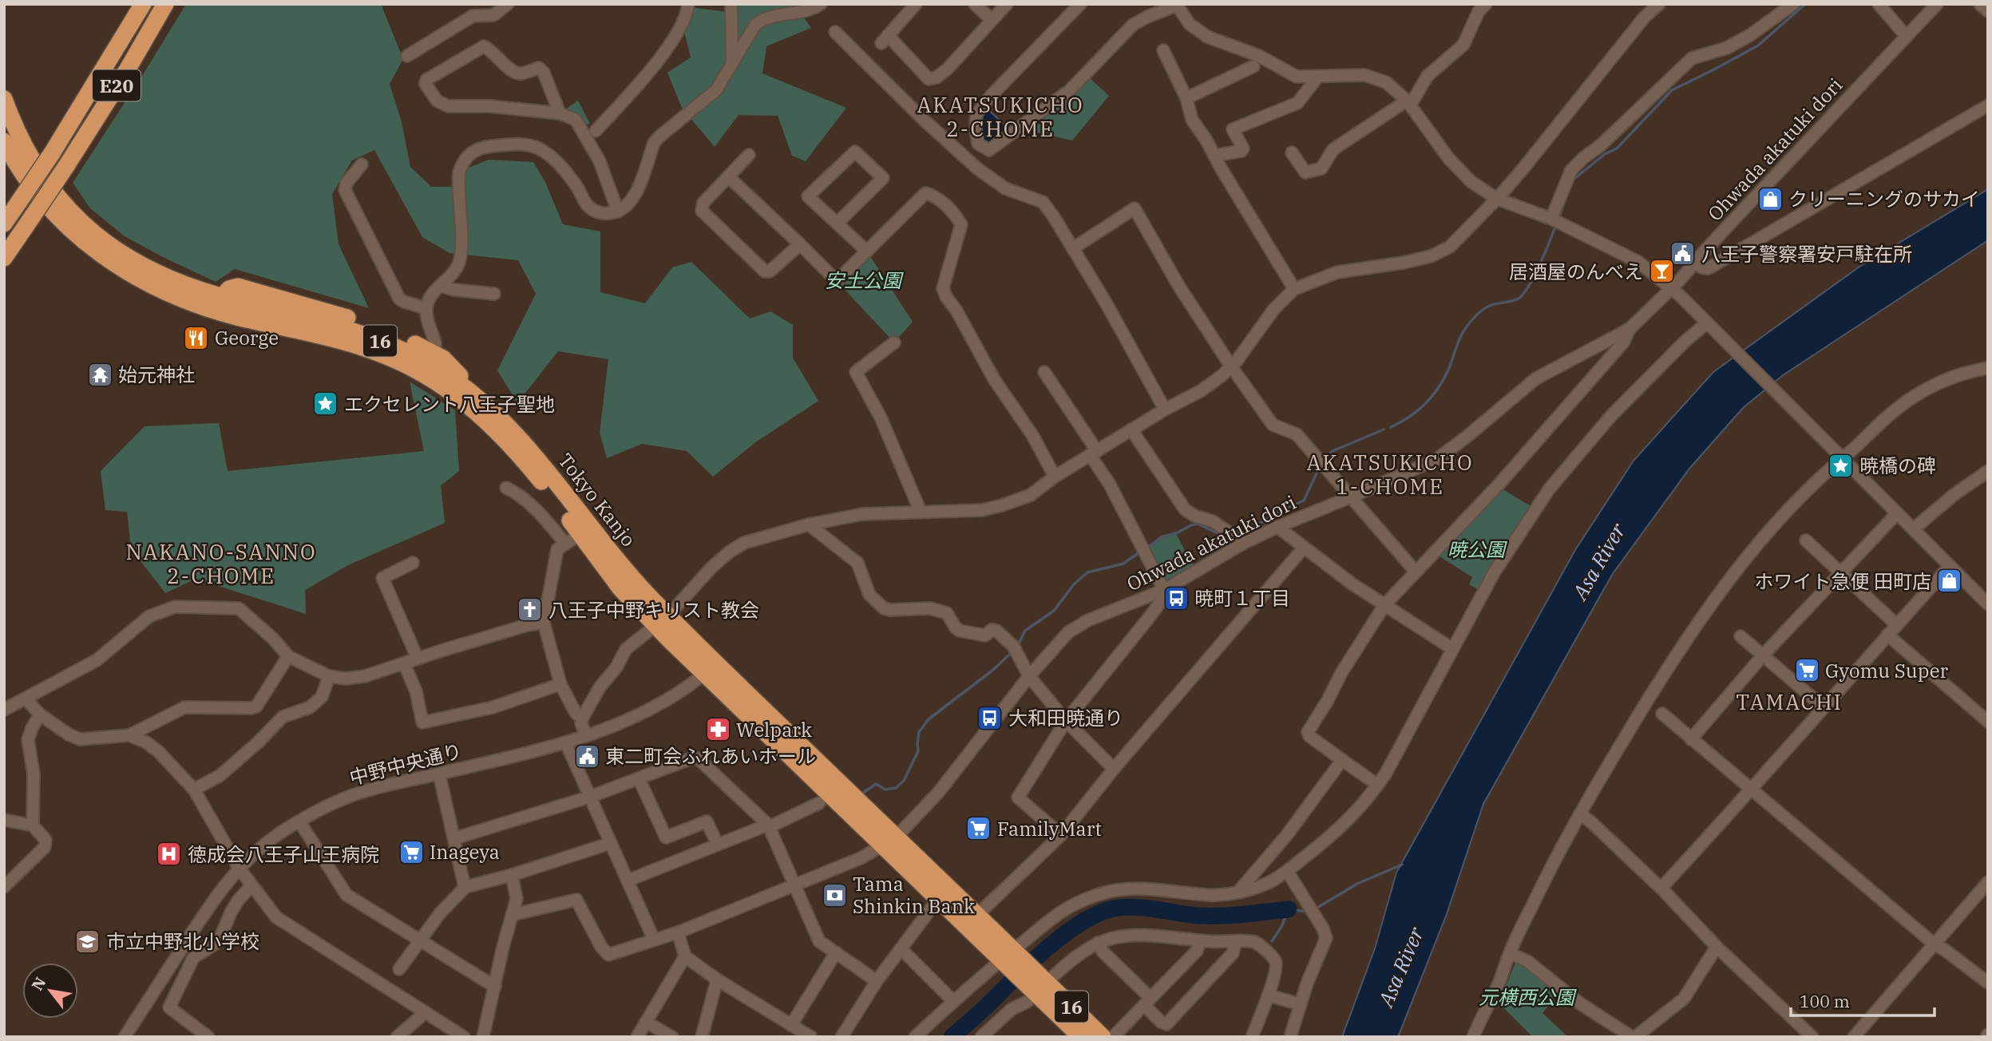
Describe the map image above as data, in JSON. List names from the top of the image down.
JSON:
{
  "streets": {
    "highway": ["E20", "16", "Tokyo Kanjo"],
    "street": ["Ohwada akatuki dori", "中野中央通り"]
  },
  "crossings": [
    ["Ohwada akatuki dori", "Tokyo Kanjo"],
    ["Tokyo Kanjo", "中野中央通り"]
  ],
  "districts": [
    "AKATSUKICHO 2-CHOME",
    "AKATSUKICHO 1-CHOME",
    "NAKANO-SANNO 2-CHOME",
    "TAMACHI"
  ],
  "water": ["Asa River"],
  "parks": ["安土公園", "暁公園", "元横西公園"],
  "places": {
    "shop": ["クリーニングのサカイ", "ホワイト急便 田町店"],
    "public building": ["八王子警察署安戸駐在所", "東二町会ふれあいホール"],
    "bar": ["居酒屋のんべえ"],
    "restaurant": ["George"],
    "temple": ["始元神社"],
    "place": ["エクセレント八王子聖地", "暁橋の碑"],
    "bus stop": ["暁町１丁目", "大和田暁通り"],
    "church": ["八王子中野キリスト教会"],
    "supermarket": ["Gyomu Super", "FamilyMart", "Inageya"],
    "pharmacy": ["Welpark"],
    "hospital": ["徳成会八王子山王病院"],
    "bank": ["Tama Shinkin Bank"],
    "school or university": ["市立中野北小学校"]
  },
  "scale_bar": "100 m",
  "north": "top left"
}
